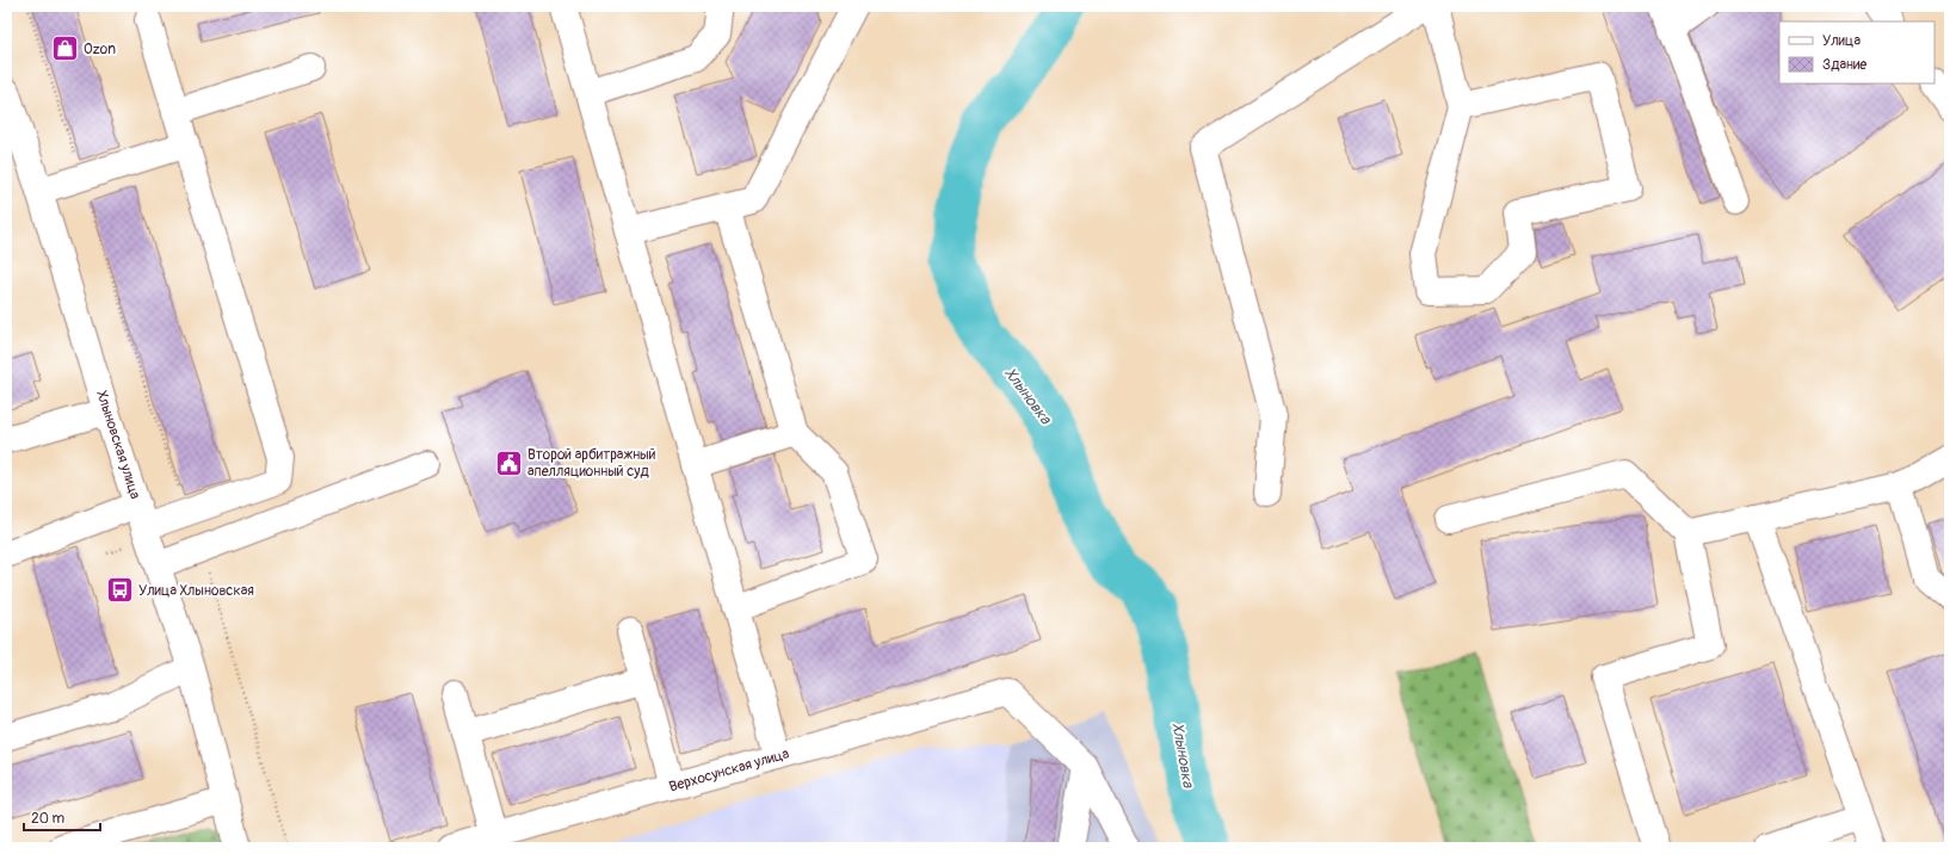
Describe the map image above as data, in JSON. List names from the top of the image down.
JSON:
{
  "streets": {
    "street": ["Хлыновская улица", "Верхосунская улица"]
  },
  "water": ["Хлыновка"],
  "places": {
    "shop": ["Ozon"],
    "public building": ["Второй арбитражный апелляционный суд"],
    "bus stop": ["Улица Хлыновская"]
  },
  "legend": ["Улица", "Здание"],
  "scale_bar": "20 m"
}
